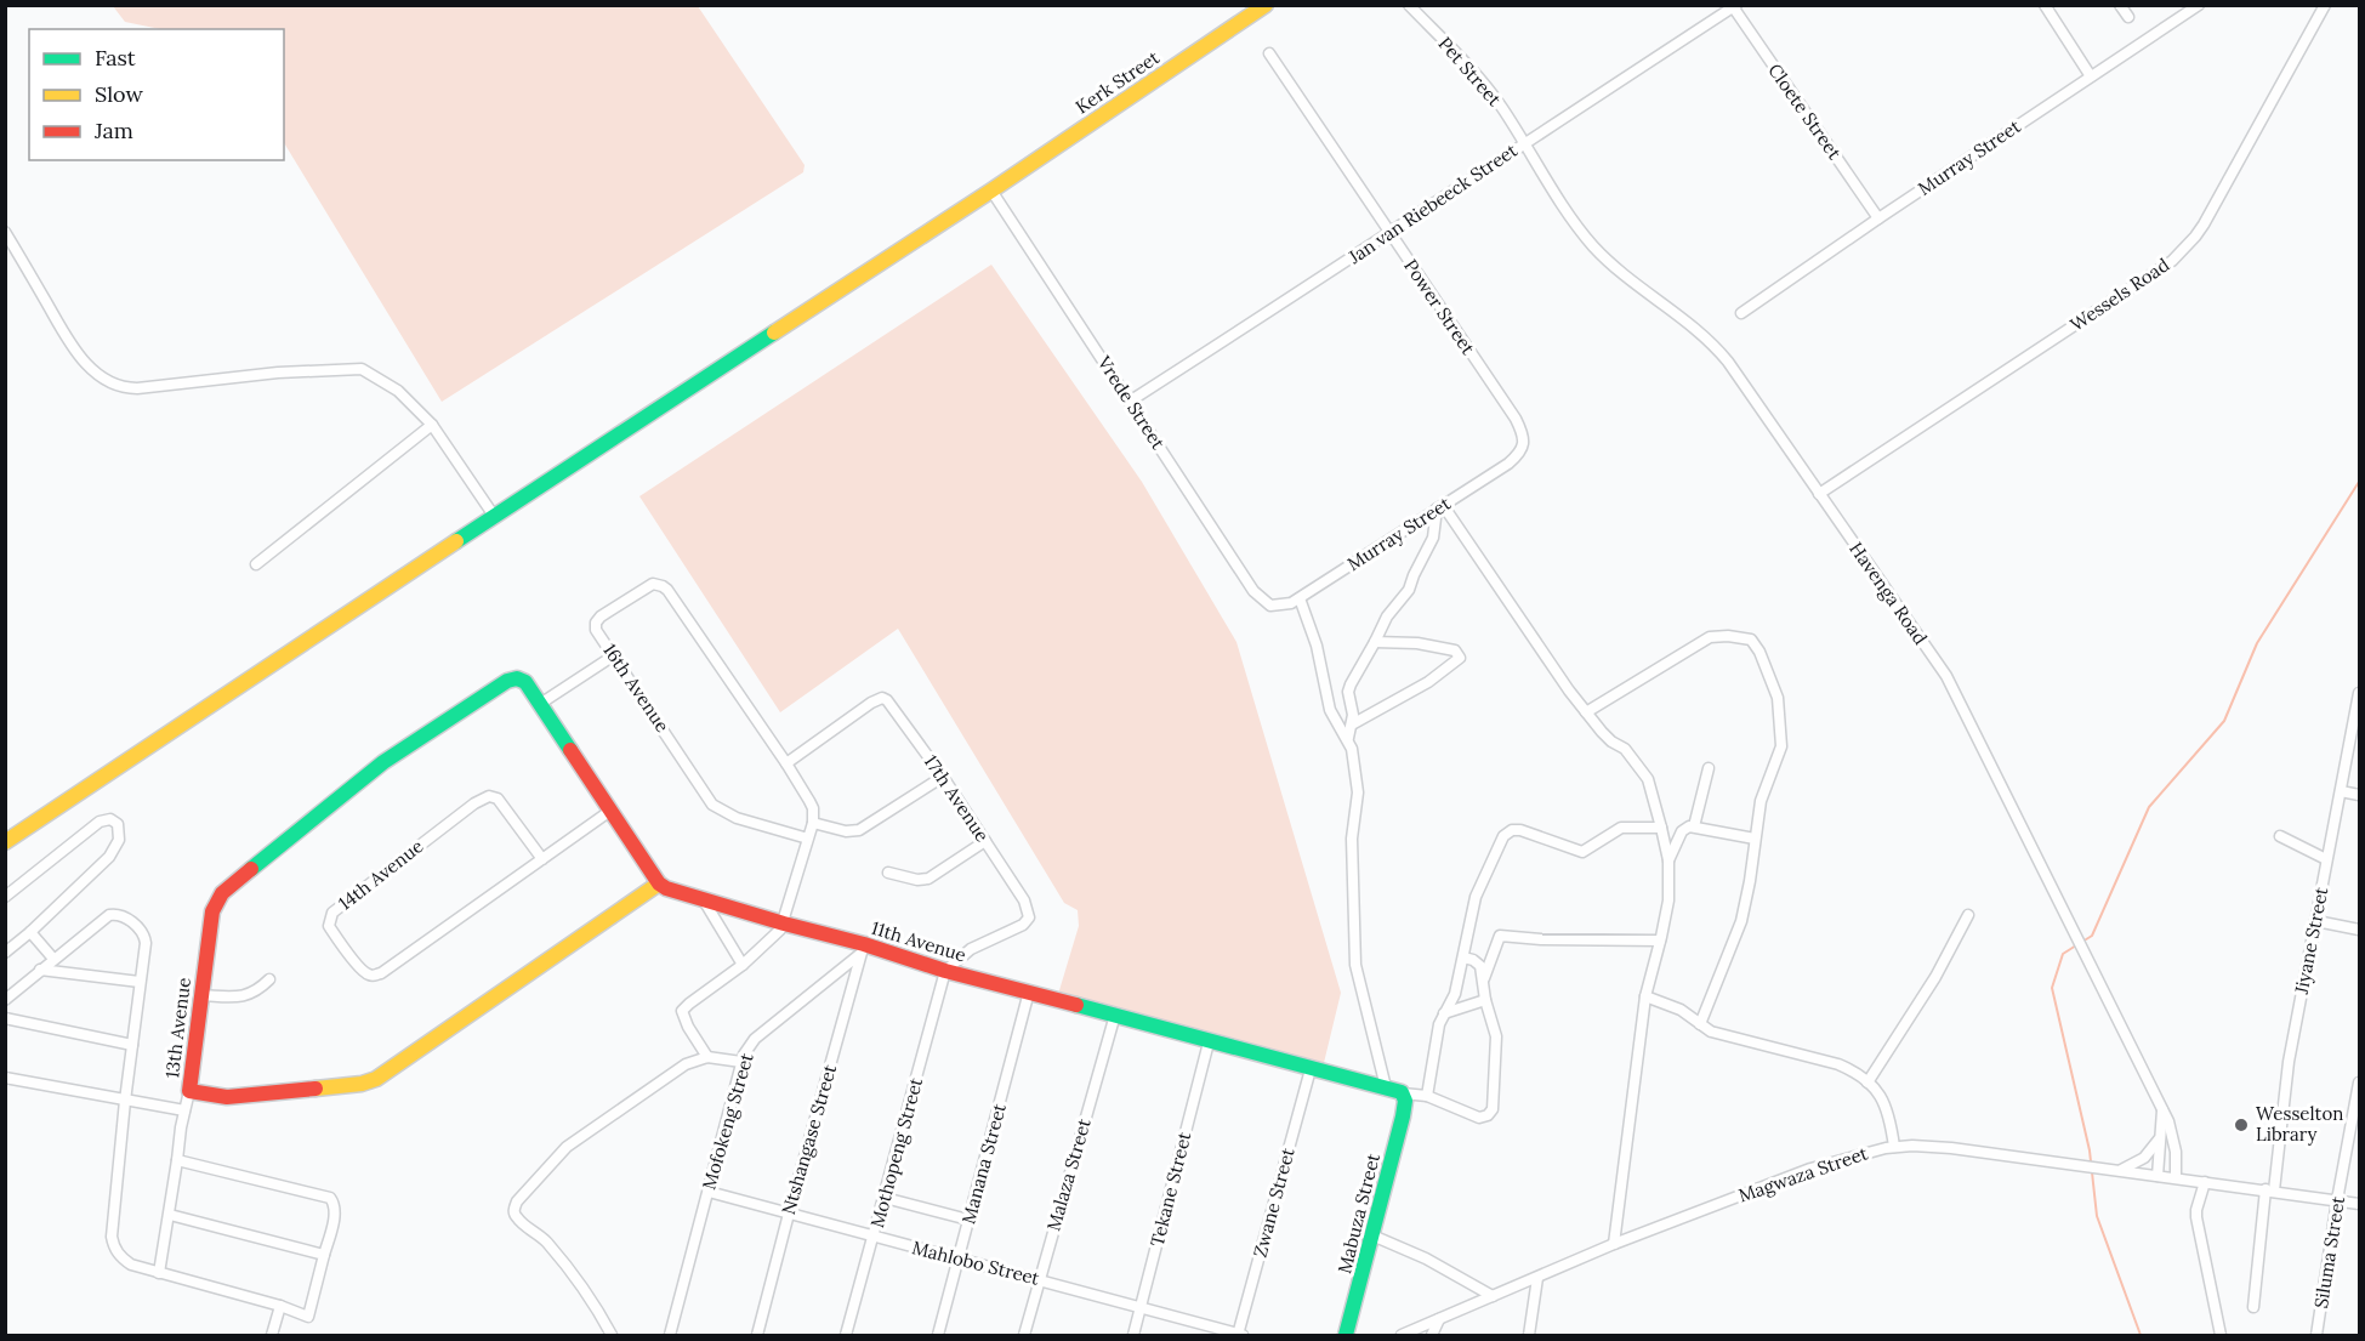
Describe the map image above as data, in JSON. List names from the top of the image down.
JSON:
{
  "streets": {
    "main road": [
      "Kerk Street",
      "11th Avenue",
      "13th Avenue",
      "Mabuza Street"
    ],
    "street": [
      "Pet Street",
      "Cloete Street",
      "Murray Street",
      "Jan van Riebeeck Street",
      "Wessels Road",
      "Power Street",
      "Vrede Street",
      "Havenga Road",
      "16th Avenue",
      "17th Avenue",
      "14th Avenue",
      "Jiyane Street",
      "Mofokeng Street",
      "Ntshangase Street",
      "Mothopeng Street",
      "Manana Street",
      "Malaza Street",
      "Magwaza Street",
      "Tekane Street",
      "Zwane Street",
      "Siluma Street",
      "Mahlobo Street"
    ]
  },
  "crossings": [
    ["Pet Street", "Jan van Riebeeck Street"],
    ["Pet Street", "Havenga Road"],
    ["Kerk Street", "Vrede Street"],
    ["Cloete Street", "Murray Street"],
    ["Cloete Street", "Jan van Riebeeck Street"],
    ["Murray Street", "Power Street"],
    ["Murray Street", "Vrede Street"],
    ["Jan van Riebeeck Street", "Power Street"],
    ["Jan van Riebeeck Street", "Vrede Street"],
    ["Jan van Riebeeck Street", "Havenga Road"],
    ["Wessels Road", "Havenga Road"],
    ["Havenga Road", "Magwaza Street"],
    ["16th Avenue", "17th Avenue"],
    ["17th Avenue", "11th Avenue"],
    ["17th Avenue", "Mothopeng Street"],
    ["Jiyane Street", "Magwaza Street"],
    ["11th Avenue", "13th Avenue"],
    ["11th Avenue", "Mofokeng Street"],
    ["11th Avenue", "Ntshangase Street"],
    ["11th Avenue", "Mothopeng Street"],
    ["11th Avenue", "Manana Street"],
    ["11th Avenue", "Malaza Street"],
    ["11th Avenue", "Tekane Street"],
    ["11th Avenue", "Zwane Street"],
    ["11th Avenue", "Mabuza Street"],
    ["Mofokeng Street", "Ntshangase Street"],
    ["Mofokeng Street", "Mahlobo Street"],
    ["Ntshangase Street", "Mahlobo Street"],
    ["Mothopeng Street", "Mahlobo Street"],
    ["Manana Street", "Mahlobo Street"],
    ["Malaza Street", "Mahlobo Street"],
    ["Magwaza Street", "Siluma Street"],
    ["Tekane Street", "Mahlobo Street"],
    ["Zwane Street", "Mahlobo Street"]
  ],
  "places": ["Wesselton Library"],
  "legend": ["Fast", "Slow", "Jam"]
}
